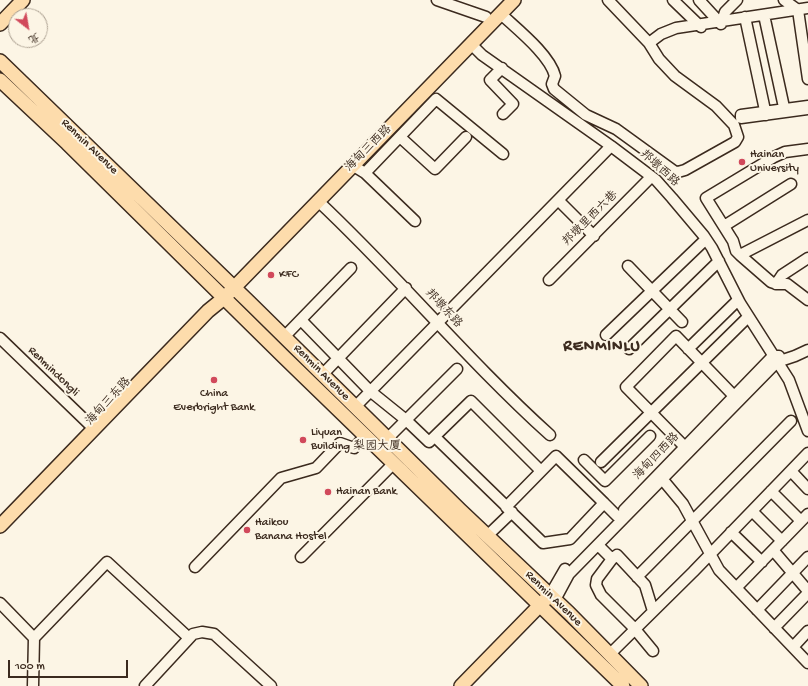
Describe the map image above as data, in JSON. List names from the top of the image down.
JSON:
{
  "streets": {
    "main road": ["Renmin Avenue", "海甸三西路", "海甸三东路"],
    "street": [
      "邦墩西路",
      "邦墩里西六巷",
      "邦墩东路",
      "Renmindongli",
      "海甸四西路"
    ]
  },
  "crossings": [
    ["Renmin Avenue", "海甸三西路"],
    ["Renmin Avenue", "海甸三东路"],
    ["Renmin Avenue", "海甸四西路"],
    ["海甸三西路", "邦墩西路"],
    ["海甸三西路", "邦墩东路"],
    ["海甸三西路", "海甸三东路"],
    ["邦墩西路", "邦墩里西六巷"],
    ["邦墩西路", "海甸四西路"],
    ["Renmindongli", "海甸三东路"]
  ],
  "districts": ["RENMINLU"],
  "places": [
    "Hainan University",
    "KFC",
    "China Everbright Bank",
    "Liyuan Building 梨园大厦",
    "Hainan Bank",
    "Haikou Banana Hostel"
  ],
  "scale_bar": "100 m",
  "north": "bottom right"
}
